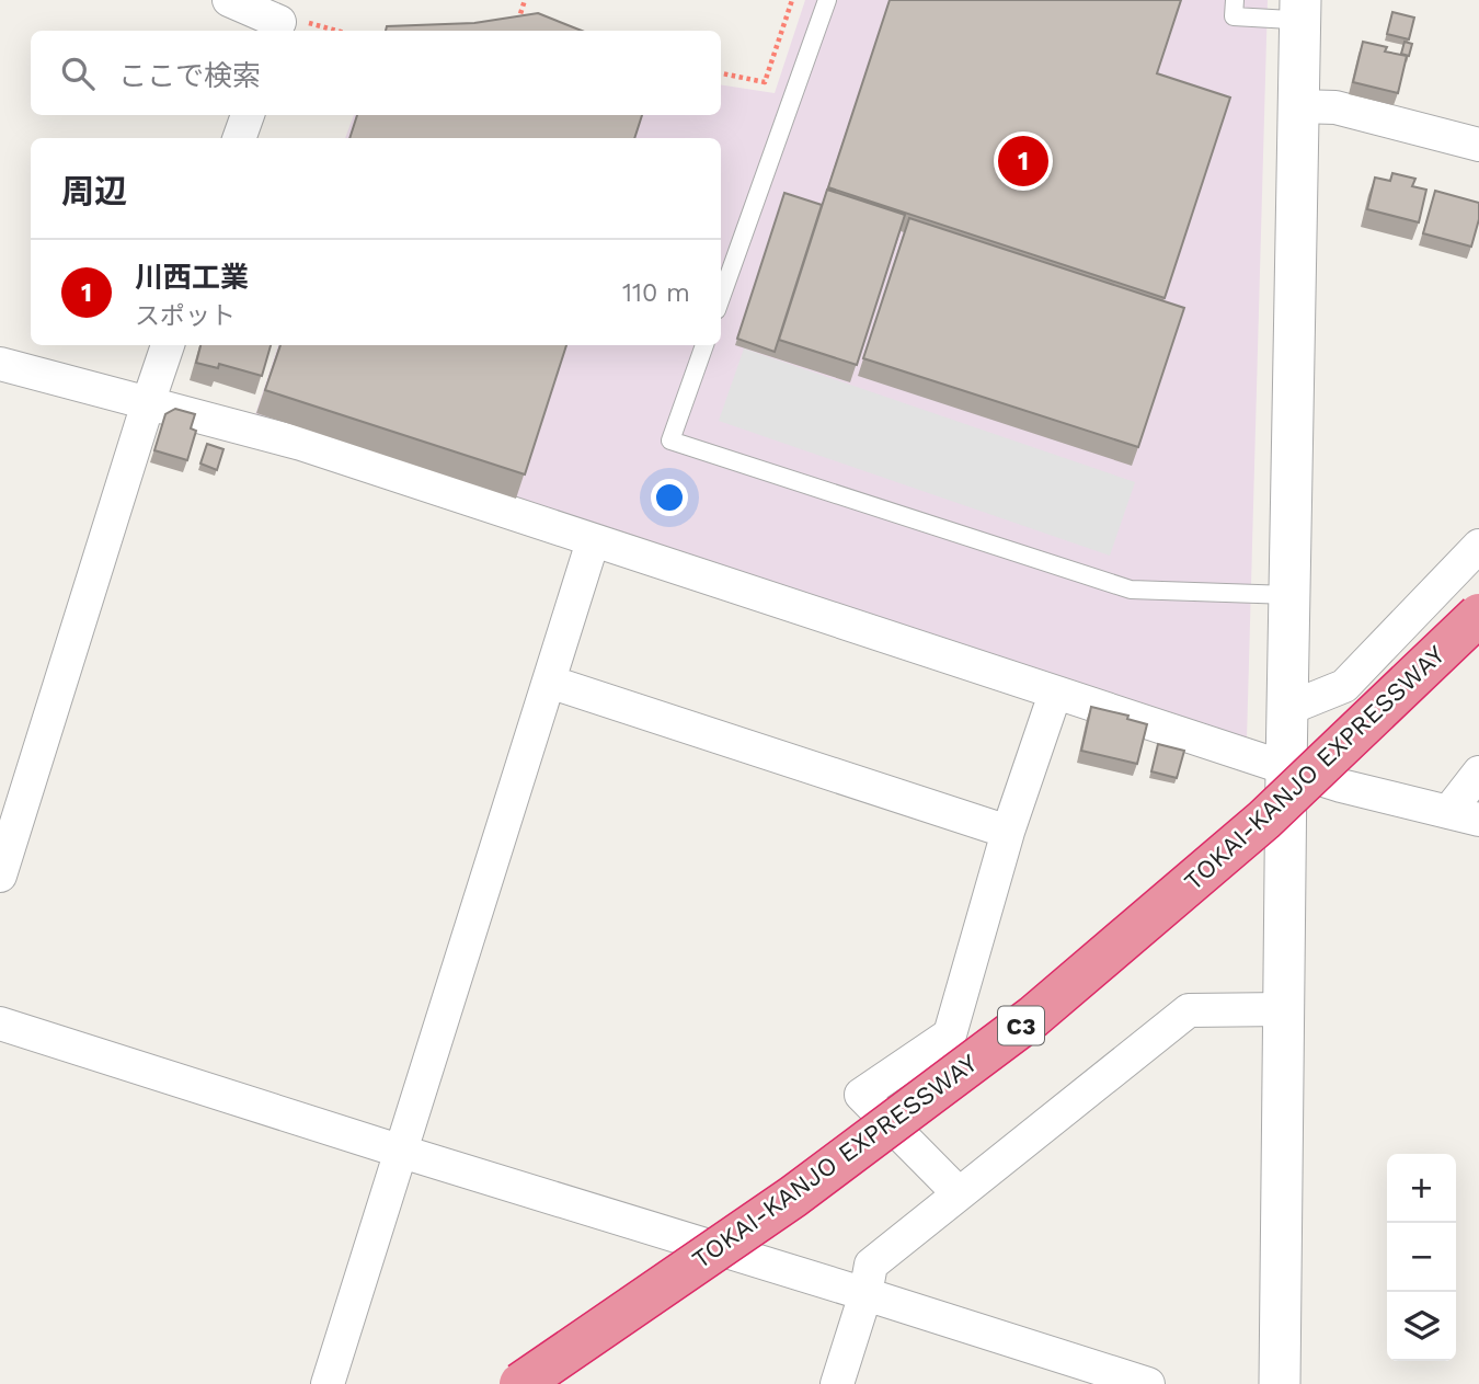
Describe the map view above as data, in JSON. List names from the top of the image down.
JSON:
{
  "streets": {
    "highway": ["TOKAI-KANJO EXPRESSWAY", "C3"]
  },
  "page": {
    "search": "ここで検索",
    "pins": "1",
    "heading": "周辺",
    "list": [
      {
        "mark": "1",
        "name": "川西工業",
        "note": "スポット",
        "value": "110 m"
      }
    ],
    "map_buttons": ["+", "−"]
  }
}
